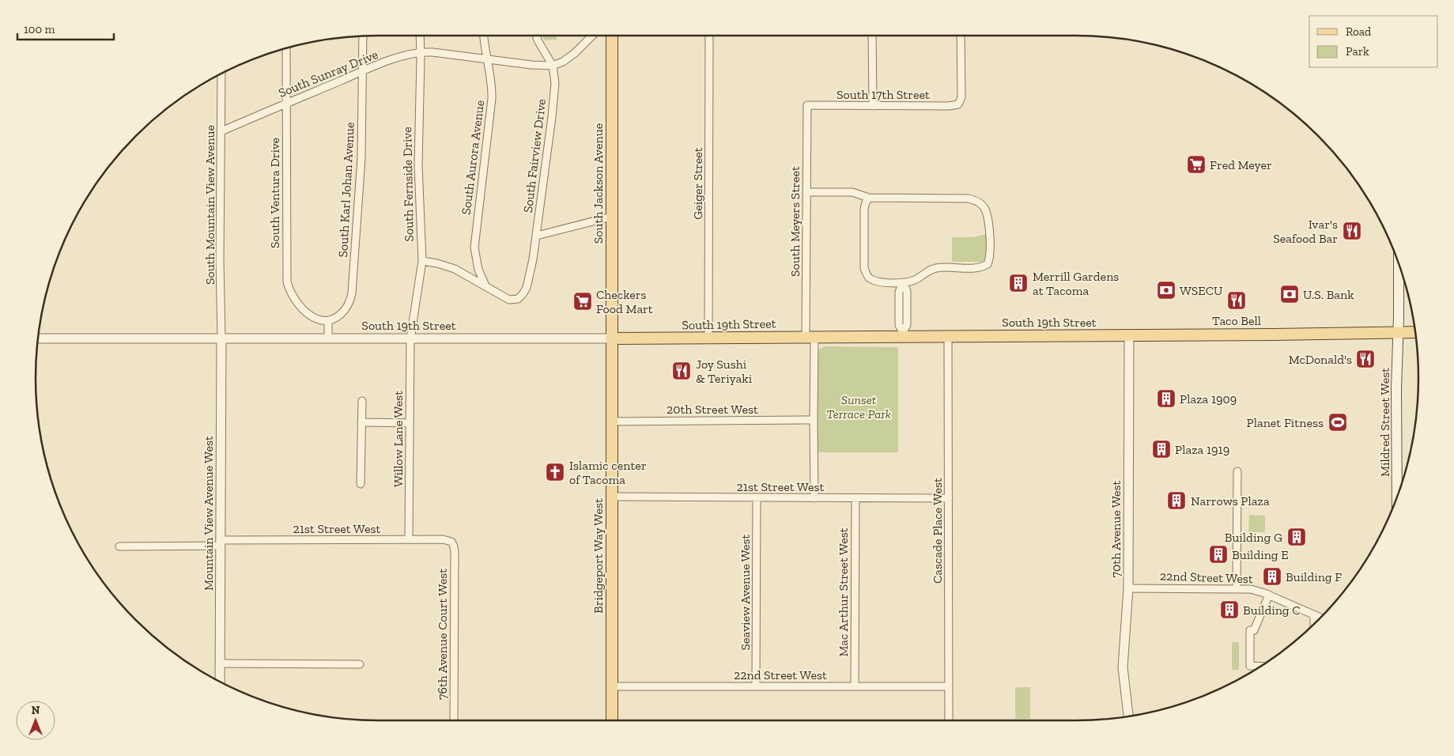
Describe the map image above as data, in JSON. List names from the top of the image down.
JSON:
{
  "streets": {
    "main road": [
      "South Jackson Avenue",
      "South 19th Street",
      "Mildred Street West",
      "Bridgeport Way West"
    ],
    "street": [
      "South Sunray Drive",
      "South 17th Street",
      "South Fairview Drive",
      "South Aurora Avenue",
      "Geiger Street",
      "South Fernside Drive",
      "South Karl Johan Avenue",
      "South Ventura Drive",
      "South Mountain View Avenue",
      "South Meyers Street",
      "20th Street West",
      "Willow Lane West",
      "21st Street West",
      "Mountain View Avenue West",
      "70th Avenue West",
      "Cascade Place West",
      "22nd Street West",
      "Seaview Avenue West",
      "Mac Arthur Street West",
      "76th Avenue Court West"
    ]
  },
  "crossings": [
    ["South Sunray Drive", "South Fairview Drive"],
    ["South Sunray Drive", "South Aurora Avenue"],
    ["South Sunray Drive", "South Fernside Drive"],
    ["South Sunray Drive", "South Karl Johan Avenue"],
    ["South Sunray Drive", "South Ventura Drive"],
    ["South Sunray Drive", "South Mountain View Avenue"],
    ["South 17th Street", "South Meyers Street"],
    ["South Fairview Drive", "South Aurora Avenue"],
    ["South Jackson Avenue", "South 19th Street"],
    ["South Jackson Avenue", "Bridgeport Way West"],
    ["Geiger Street", "South 19th Street"],
    ["South Fernside Drive", "South 19th Street"],
    ["South Fernside Drive", "Willow Lane West"],
    ["South Karl Johan Avenue", "South Ventura Drive"],
    ["South Mountain View Avenue", "South 19th Street"],
    ["South Mountain View Avenue", "Mountain View Avenue West"],
    ["South Meyers Street", "South 19th Street"],
    ["South 19th Street", "Mildred Street West"],
    ["South 19th Street", "Willow Lane West"],
    ["South 19th Street", "Mountain View Avenue West"],
    ["South 19th Street", "70th Avenue West"],
    ["South 19th Street", "Cascade Place West"],
    ["South 19th Street", "Bridgeport Way West"],
    ["20th Street West", "Bridgeport Way West"],
    ["Willow Lane West", "21st Street West"],
    ["21st Street West", "Mountain View Avenue West"],
    ["21st Street West", "Cascade Place West"],
    ["21st Street West", "Bridgeport Way West"],
    ["21st Street West", "Seaview Avenue West"],
    ["21st Street West", "Mac Arthur Street West"],
    ["21st Street West", "76th Avenue Court West"],
    ["70th Avenue West", "22nd Street West"],
    ["Cascade Place West", "22nd Street West"],
    ["Bridgeport Way West", "22nd Street West"],
    ["22nd Street West", "Seaview Avenue West"],
    ["22nd Street West", "Mac Arthur Street West"]
  ],
  "parks": ["Sunset Terrace Park"],
  "places": {
    "supermarket": ["Fred Meyer", "Checkers Food Mart"],
    "restaurant": [
      "Ivar's Seafood Bar",
      "Taco Bell",
      "McDonald's",
      "Joy Sushi & Teriyaki"
    ],
    "building": [
      "Merrill Gardens at Tacoma",
      "Plaza 1909",
      "Plaza 1919",
      "Narrows Plaza",
      "Building G",
      "Building E",
      "Building F",
      "Building C"
    ],
    "bank": ["WSECU", "U.S. Bank"],
    "sports": ["Planet Fitness"],
    "church": ["Islamic center of Tacoma"]
  },
  "legend": ["Road", "Park"],
  "scale_bar": "100 m",
  "north": "top"
}
